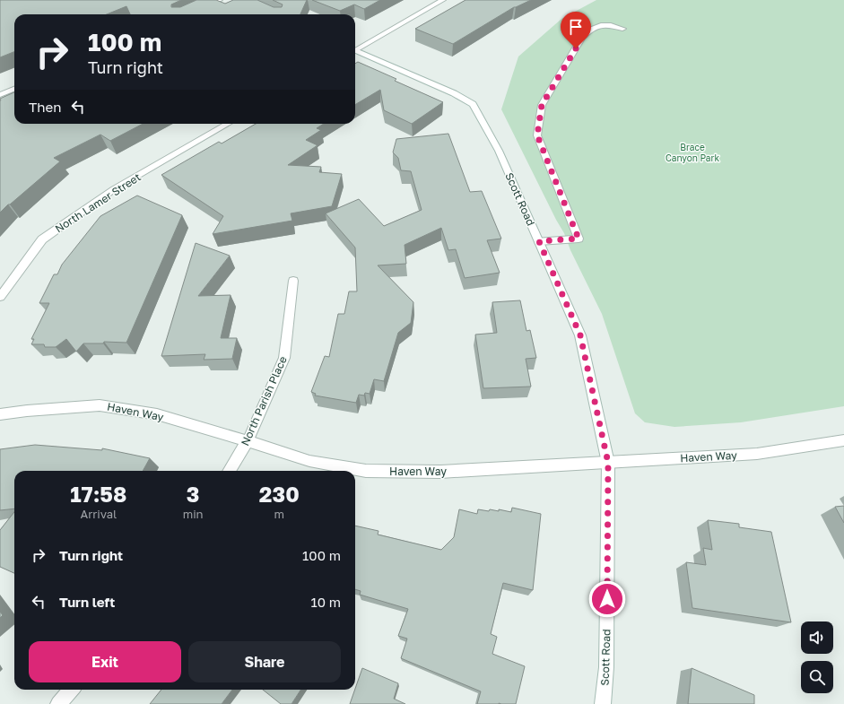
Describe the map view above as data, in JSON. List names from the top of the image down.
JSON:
{
  "streets": {
    "street": [
      "Scott Road",
      "North Lamer Street",
      "North Parish Place",
      "Haven Way"
    ]
  },
  "crossings": [
    ["Scott Road", "Haven Way"],
    ["North Parish Place", "Haven Way"]
  ],
  "parks": ["Brace Canyon Park"],
  "page": {
    "turn": ["100 m", "Turn right"],
    "then": "Then",
    "eta": [
      "17:58",
      "Arrival",
      "3",
      "min",
      "230",
      "m"
    ],
    "list": [
      {
        "name": "Turn right",
        "value": "100 m"
      },
      {
        "name": "Turn left",
        "value": "10 m"
      }
    ],
    "buttons": ["Exit", "Share"]
  }
}
